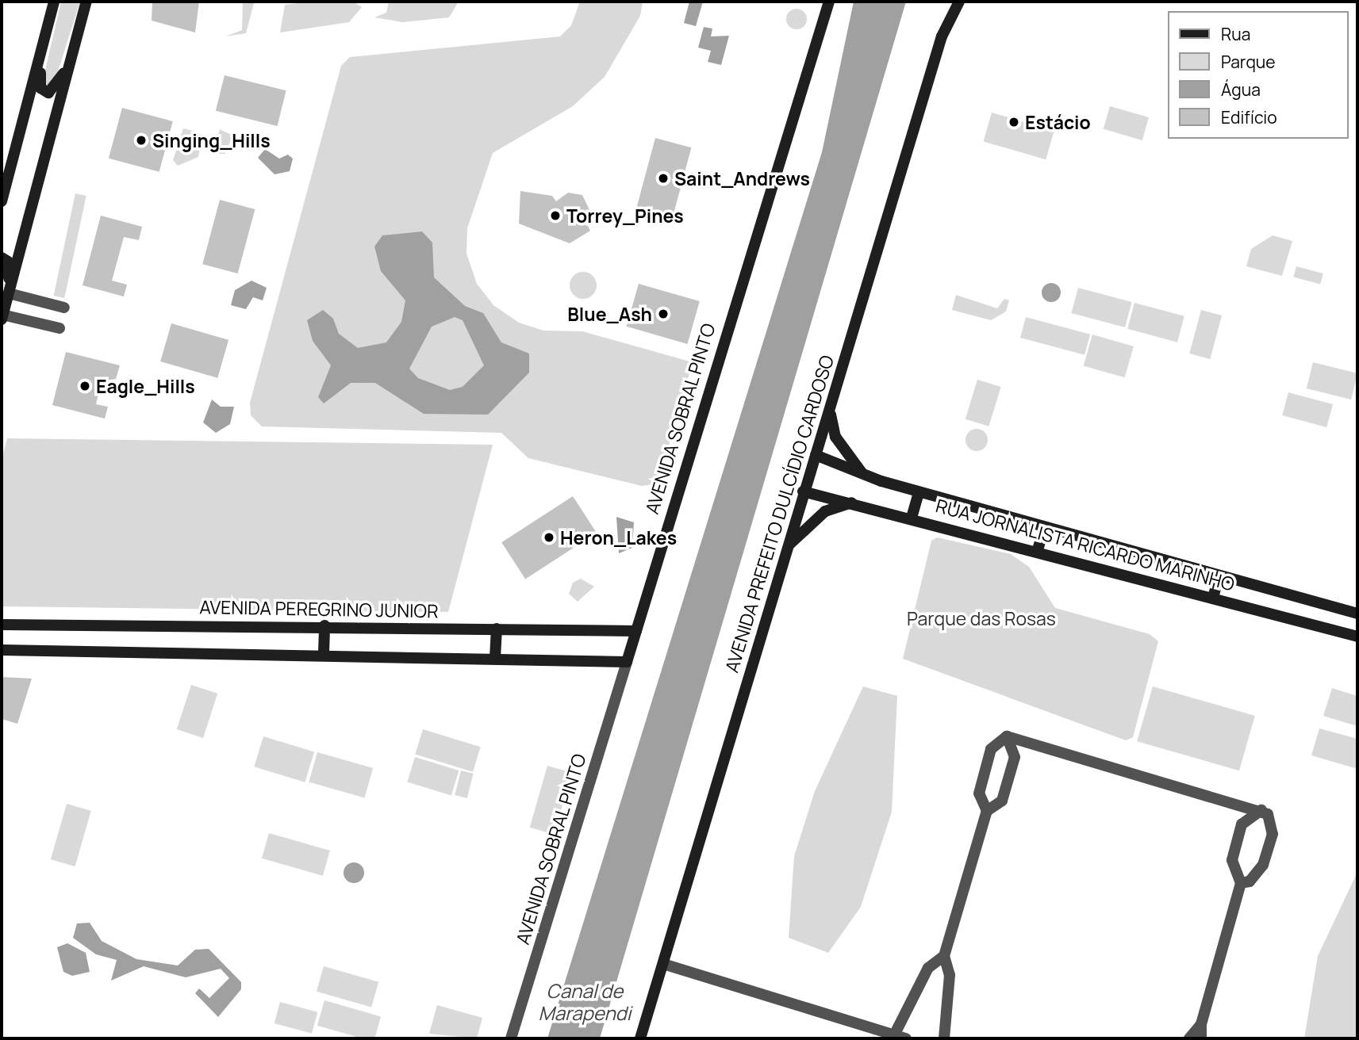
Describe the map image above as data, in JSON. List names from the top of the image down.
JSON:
{
  "streets": {
    "street": [
      "AVENIDA SOBRAL PINTO",
      "AVENIDA PREFEITO DULCÍDIO CARDOSO",
      "RUA JORNALISTA RICARDO MARINHO",
      "AVENIDA PEREGRINO JUNIOR"
    ]
  },
  "crossings": [
    ["AVENIDA SOBRAL PINTO", "AVENIDA PEREGRINO JUNIOR"],
    ["AVENIDA PREFEITO DULCÍDIO CARDOSO", "RUA JORNALISTA RICARDO MARINHO"]
  ],
  "water": ["Canal de Marapendi"],
  "parks": ["Parque das Rosas"],
  "places": [
    "Estácio",
    "Singing_Hills",
    "Saint_Andrews",
    "Torrey_Pines",
    "Blue_Ash",
    "Eagle_Hills",
    "Heron_Lakes"
  ],
  "legend": [
    "Rua",
    "Parque",
    "Água",
    "Edifício"
  ]
}
